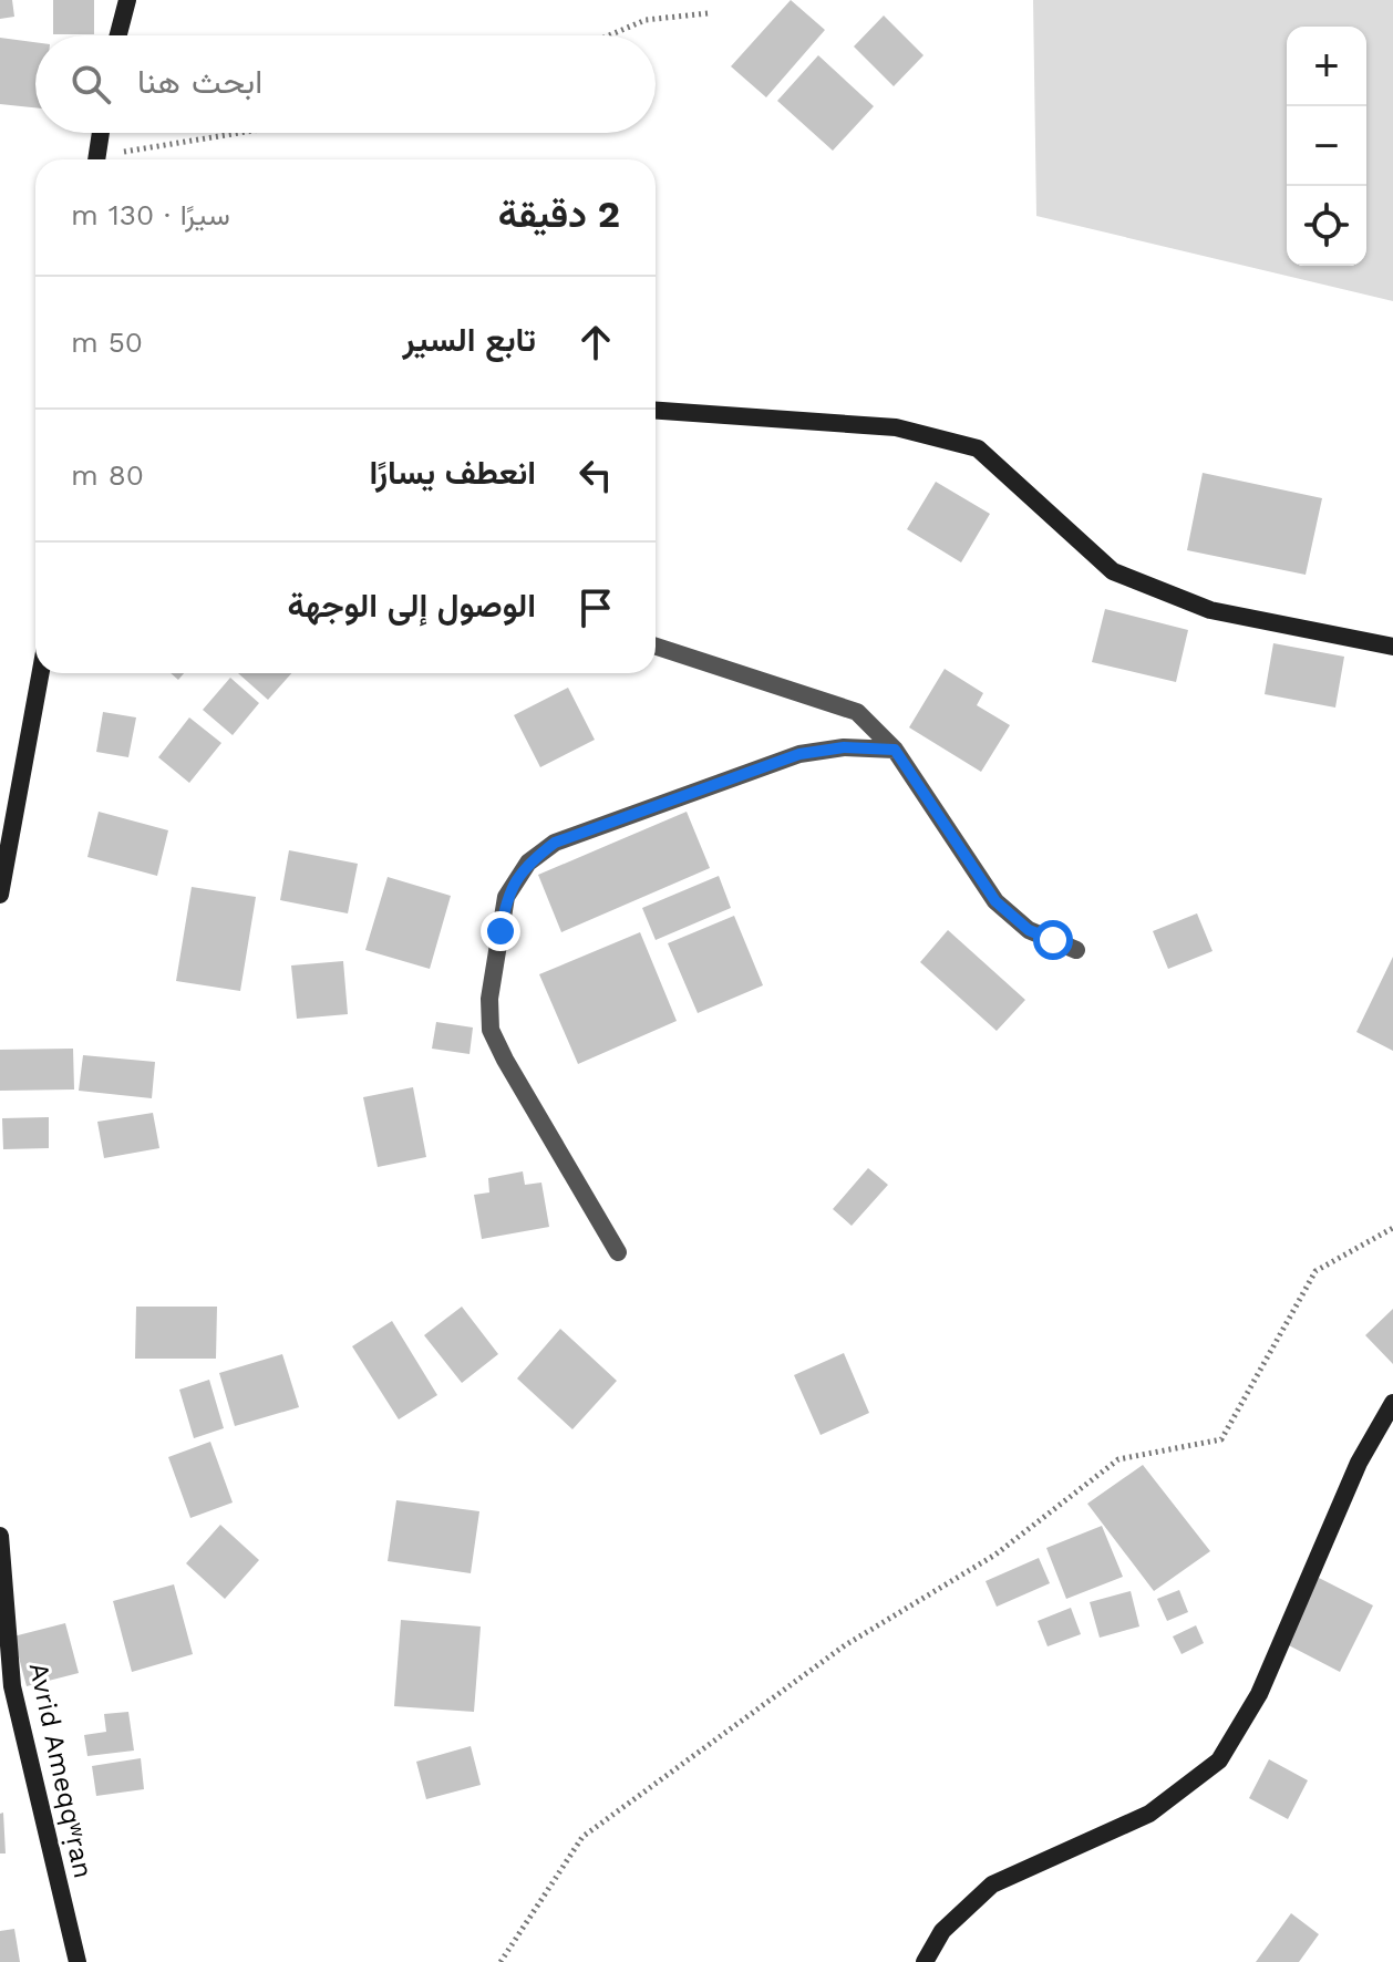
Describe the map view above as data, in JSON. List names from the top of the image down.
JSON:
{
  "streets": {
    "street": ["Avrid Ameqqʷṛan"]
  },
  "page": {
    "map_buttons": ["+", "−"],
    "search": "ابحث هنا",
    "heading": ["2 دقيقة", "سيرًا · 130 m"],
    "list": [
      ["تابع السير", "50 m"],
      ["انعطف يسارًا", "80 m"],
      "الوصول إلى الوجهة"
    ]
  }
}
